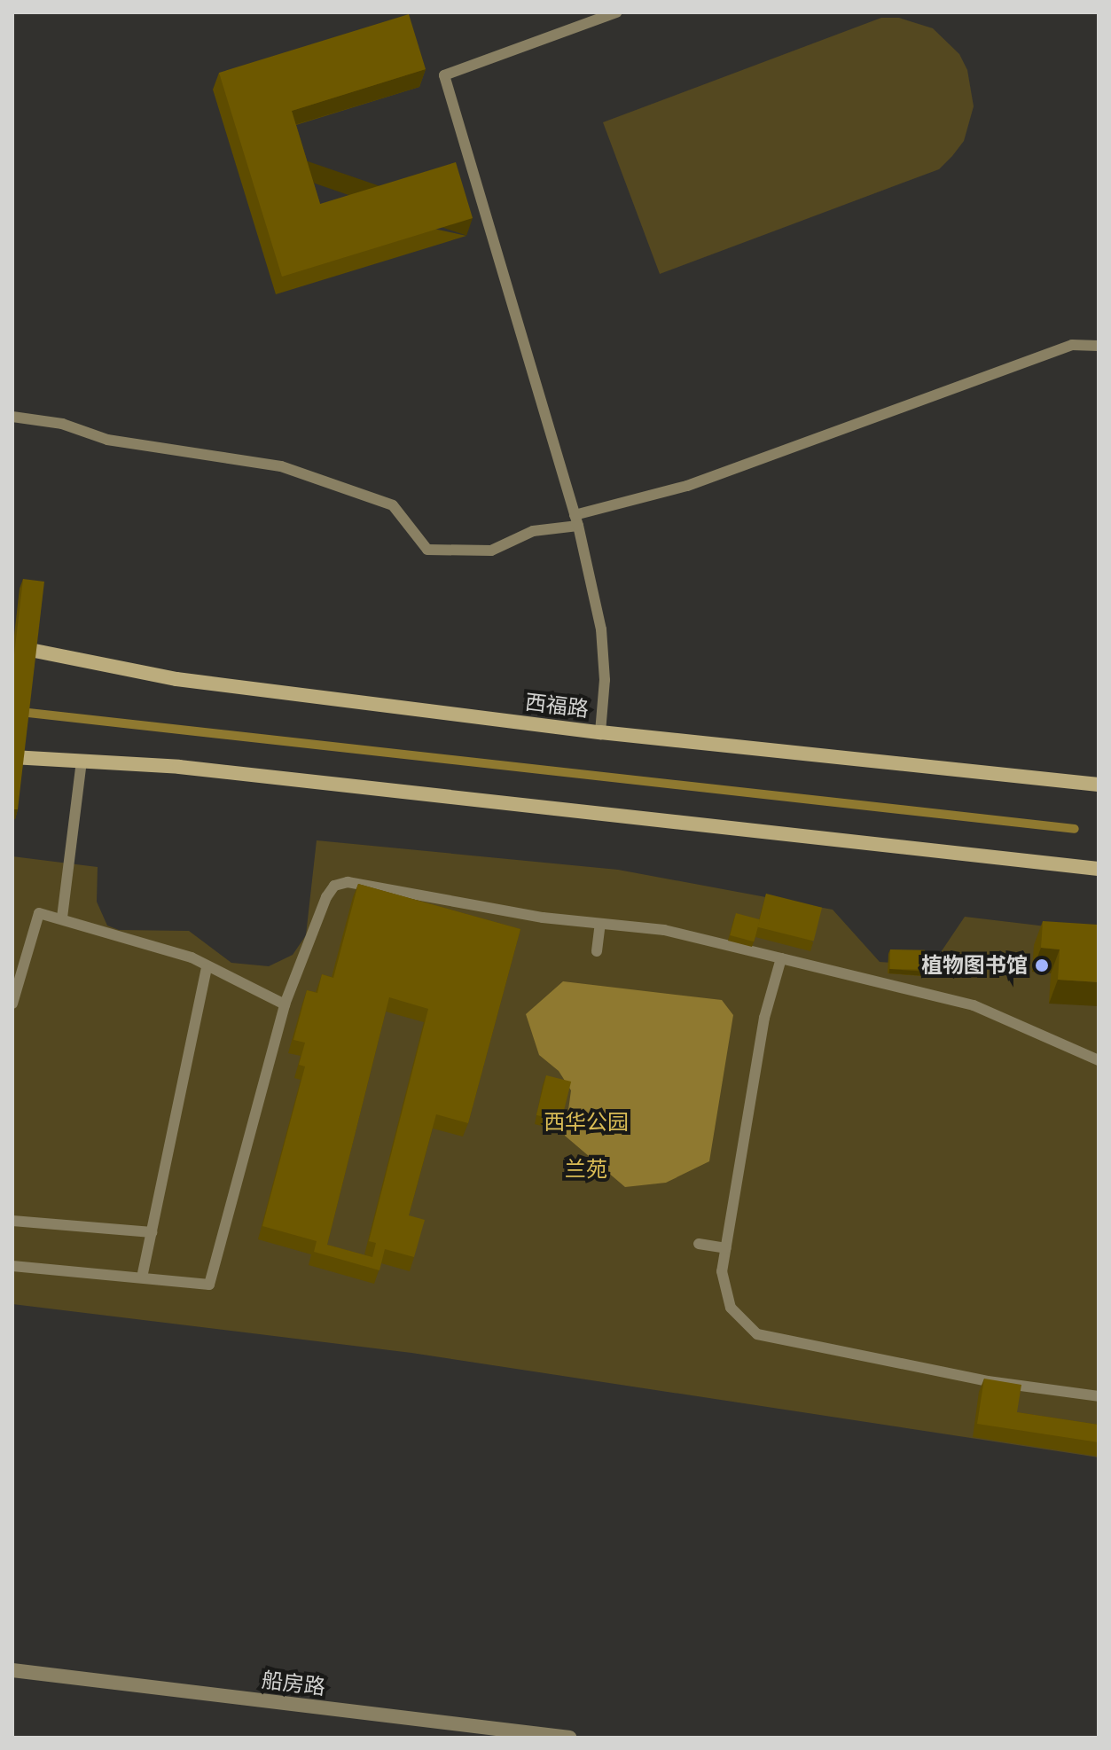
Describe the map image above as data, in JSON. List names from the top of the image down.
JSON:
{
  "streets": {
    "main road": ["西福路"],
    "street": ["船房路"]
  },
  "parks": ["西华公园", "兰苑"],
  "places": ["植物图书馆"]
}
